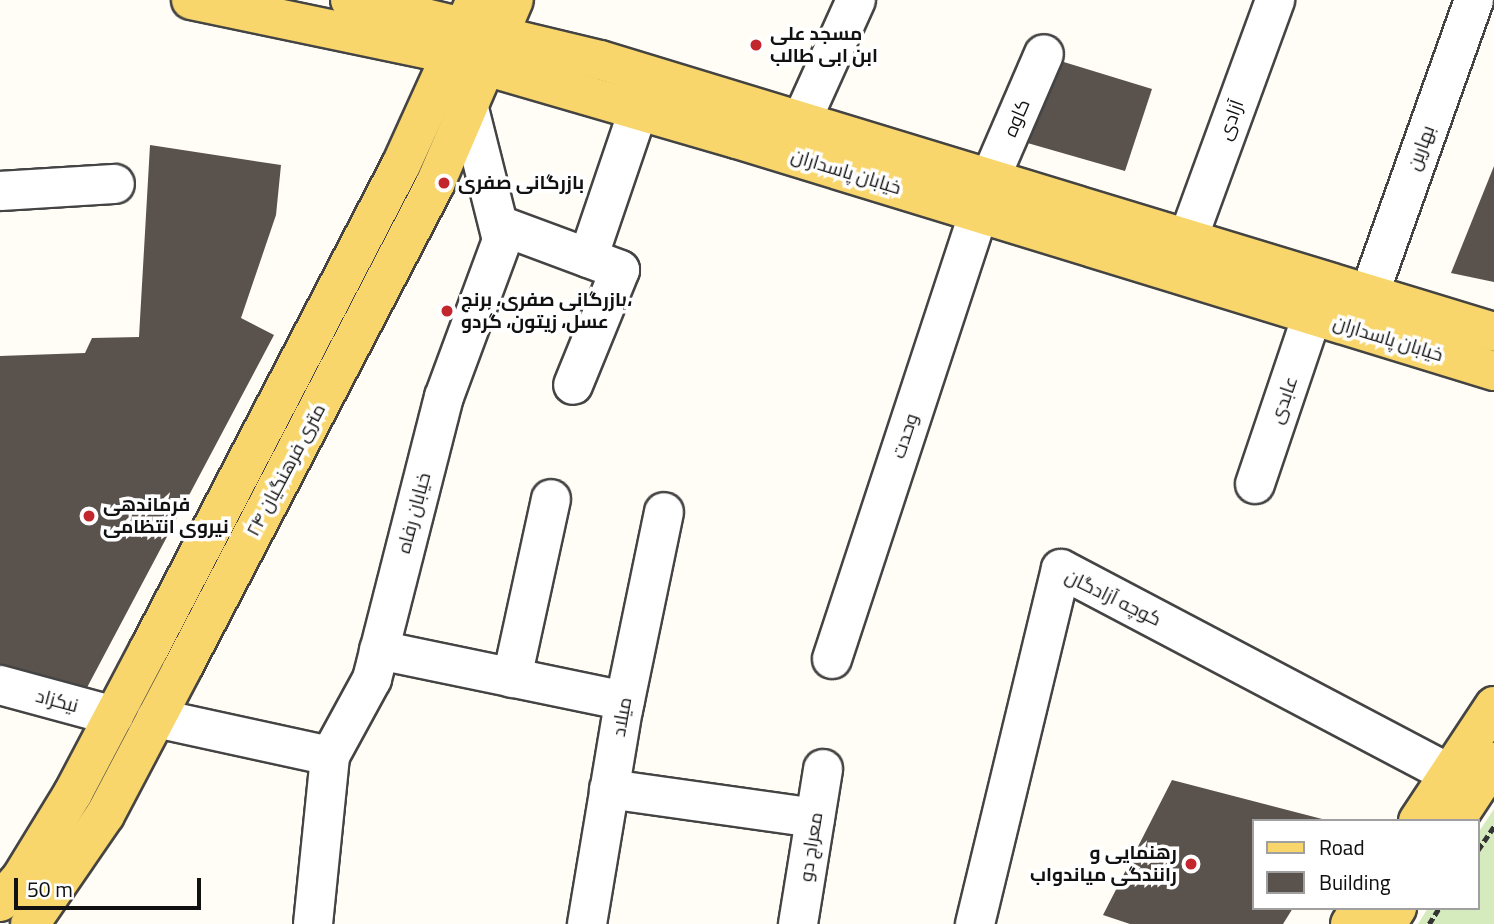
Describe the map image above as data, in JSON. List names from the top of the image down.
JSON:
{
  "streets": {
    "main road": ["خیابان پاسداران", "۲۴ متری فرهنگیان"],
    "street": [
      "کاوه",
      "آزادی",
      "بهارین",
      "عابدی",
      "وحدت",
      "خیابان رفاه",
      "کوچه آزادگان",
      "نیکزاد",
      "میلاد",
      "معراج دو"
    ]
  },
  "crossings": [
    ["کاوه", "خیابان پاسداران"],
    ["کاوه", "وحدت"],
    ["آزادی", "خیابان پاسداران"],
    ["بهارین", "خیابان پاسداران"],
    ["خیابان پاسداران", "عابدی"],
    ["خیابان پاسداران", "وحدت"],
    ["خیابان پاسداران", "۲۴ متری فرهنگیان"],
    ["۲۴ متری فرهنگیان", "خیابان رفاه"],
    ["۲۴ متری فرهنگیان", "نیکزاد"]
  ],
  "places": [
    "مسجد علی ابن ابی طالب",
    "بازرگانی صفری",
    "بازرگانی صفری، برنج، عسل، زیتون، گردو",
    "فرماندهی نیروی انتظامی",
    "رهنمایی و رانندگی میاندواب"
  ],
  "legend": ["Road", "Building"],
  "scale_bar": "50 m"
}
